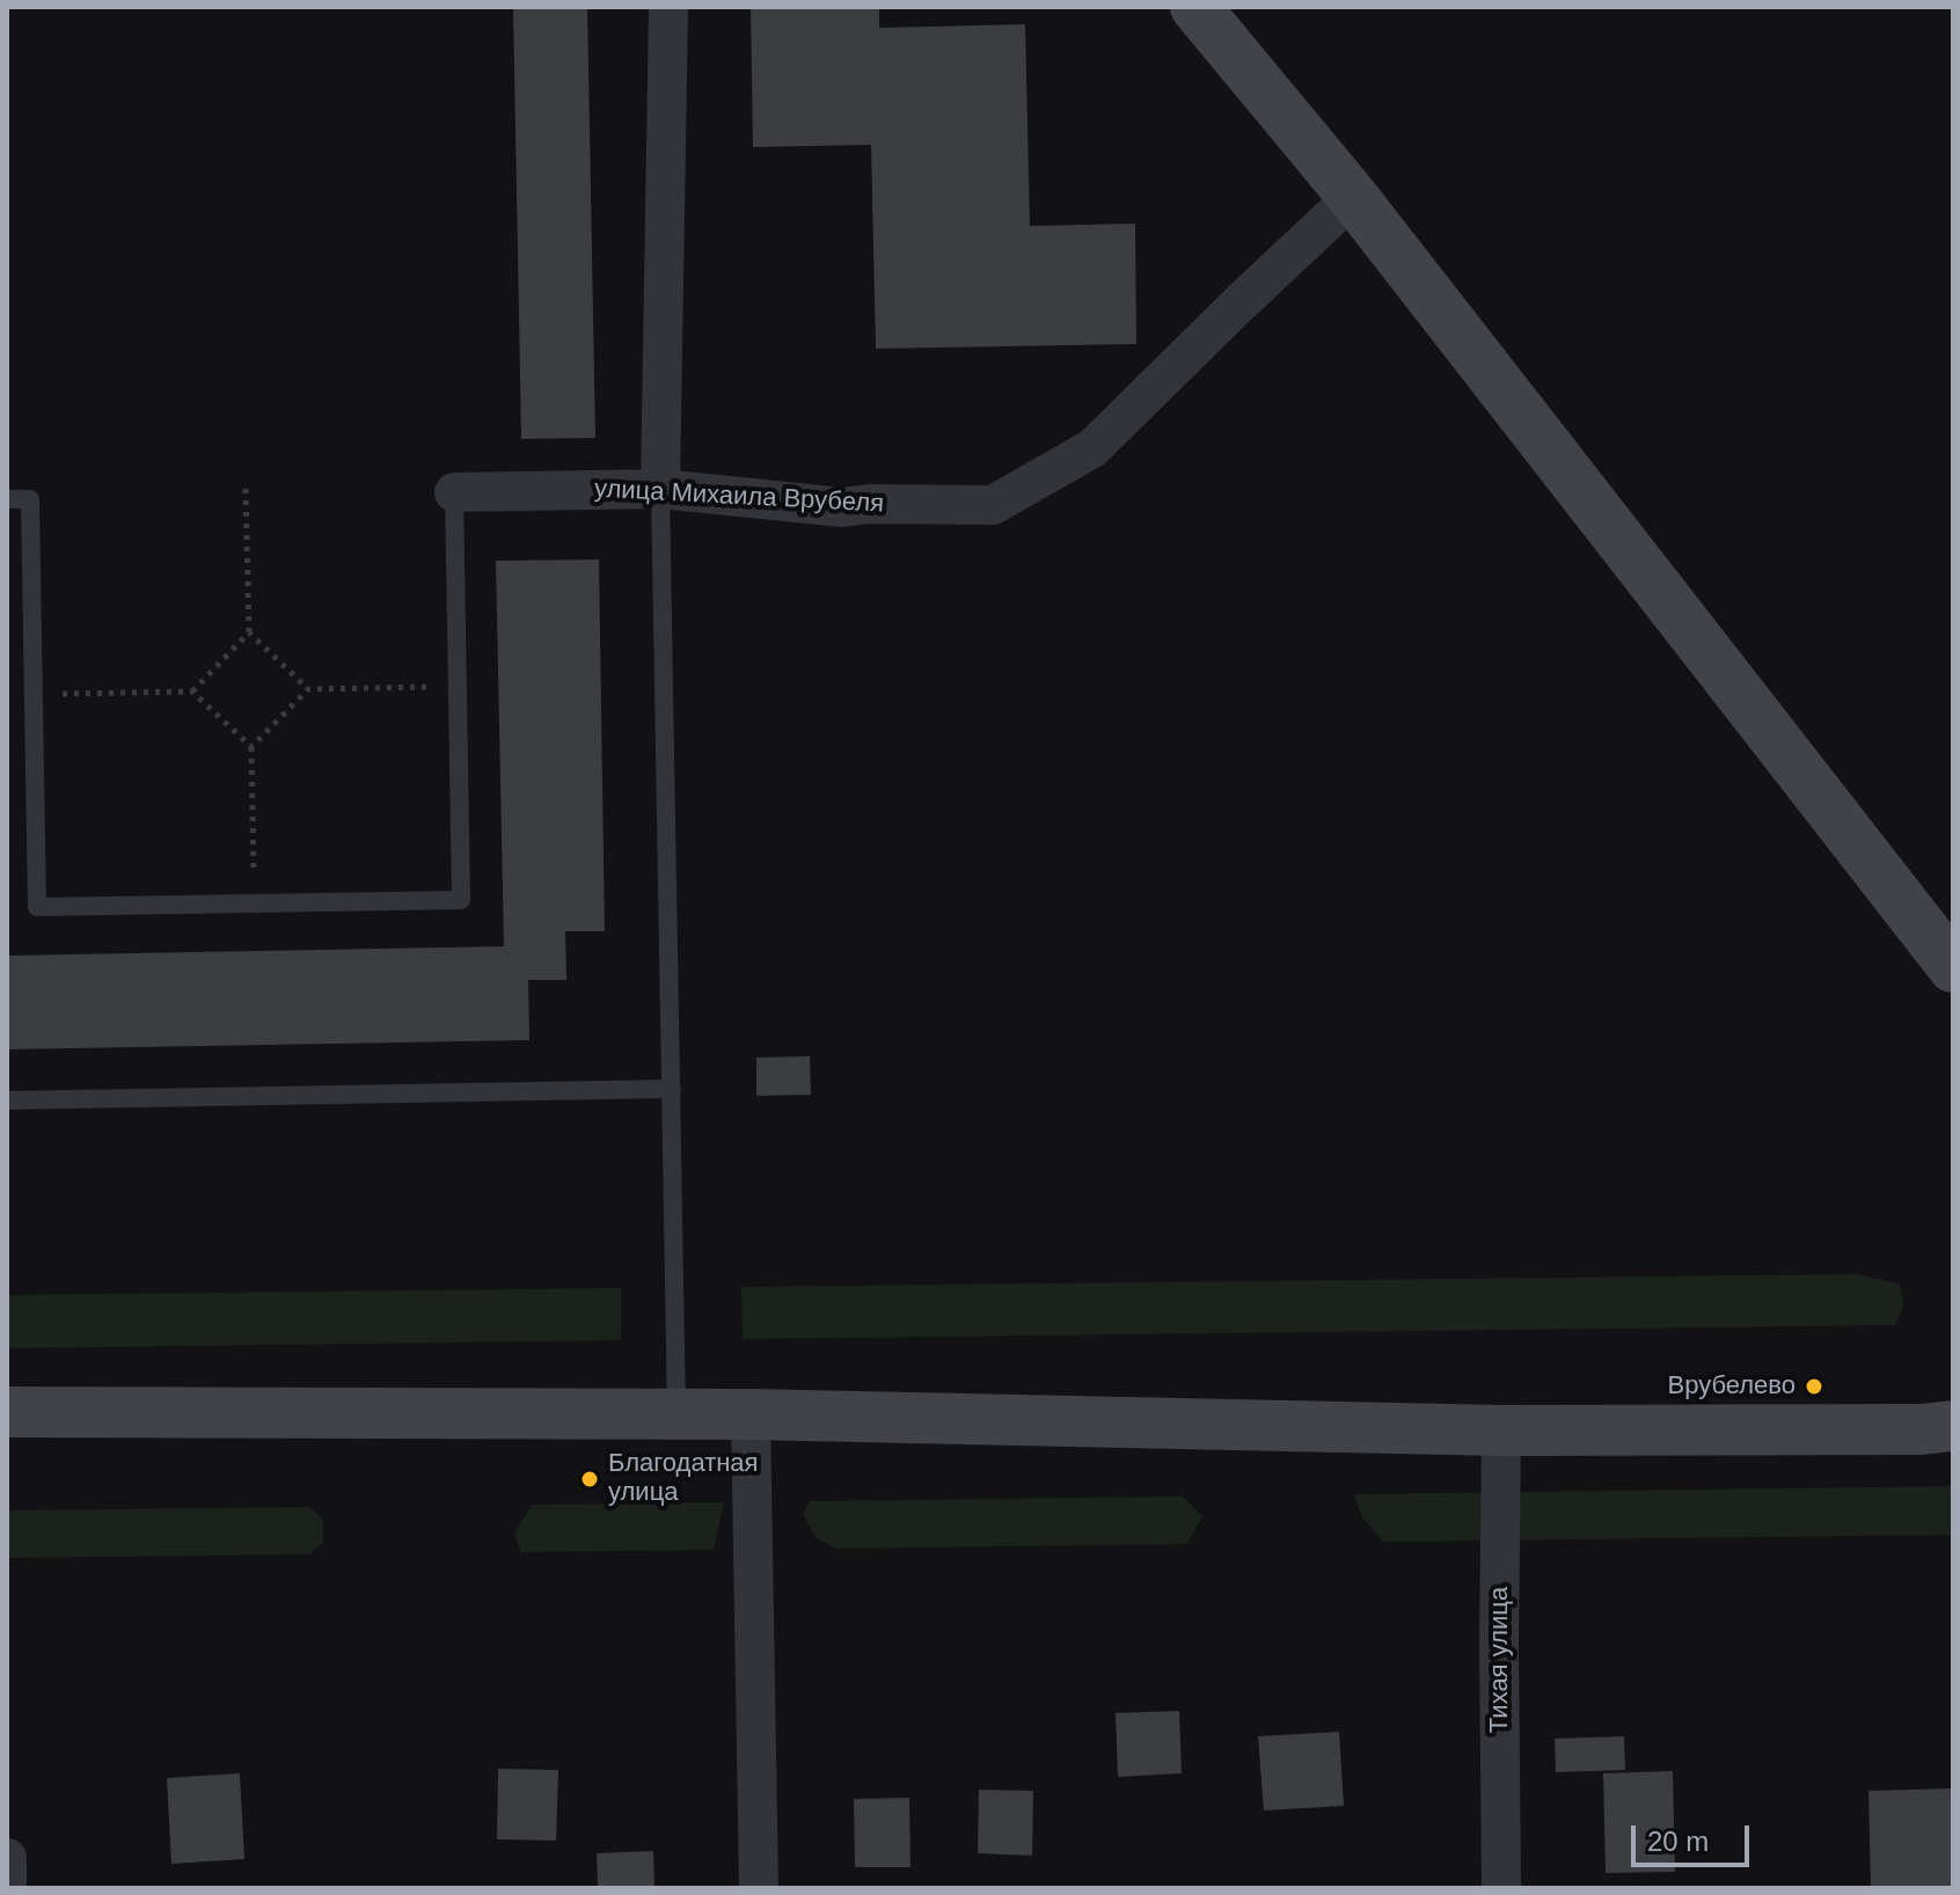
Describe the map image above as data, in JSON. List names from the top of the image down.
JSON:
{
  "streets": {
    "street": ["улица Михаила Врубеля", "Тихая улица"]
  },
  "places": ["Врубелево", "Благодатная улица"],
  "scale_bar": "20 m"
}
